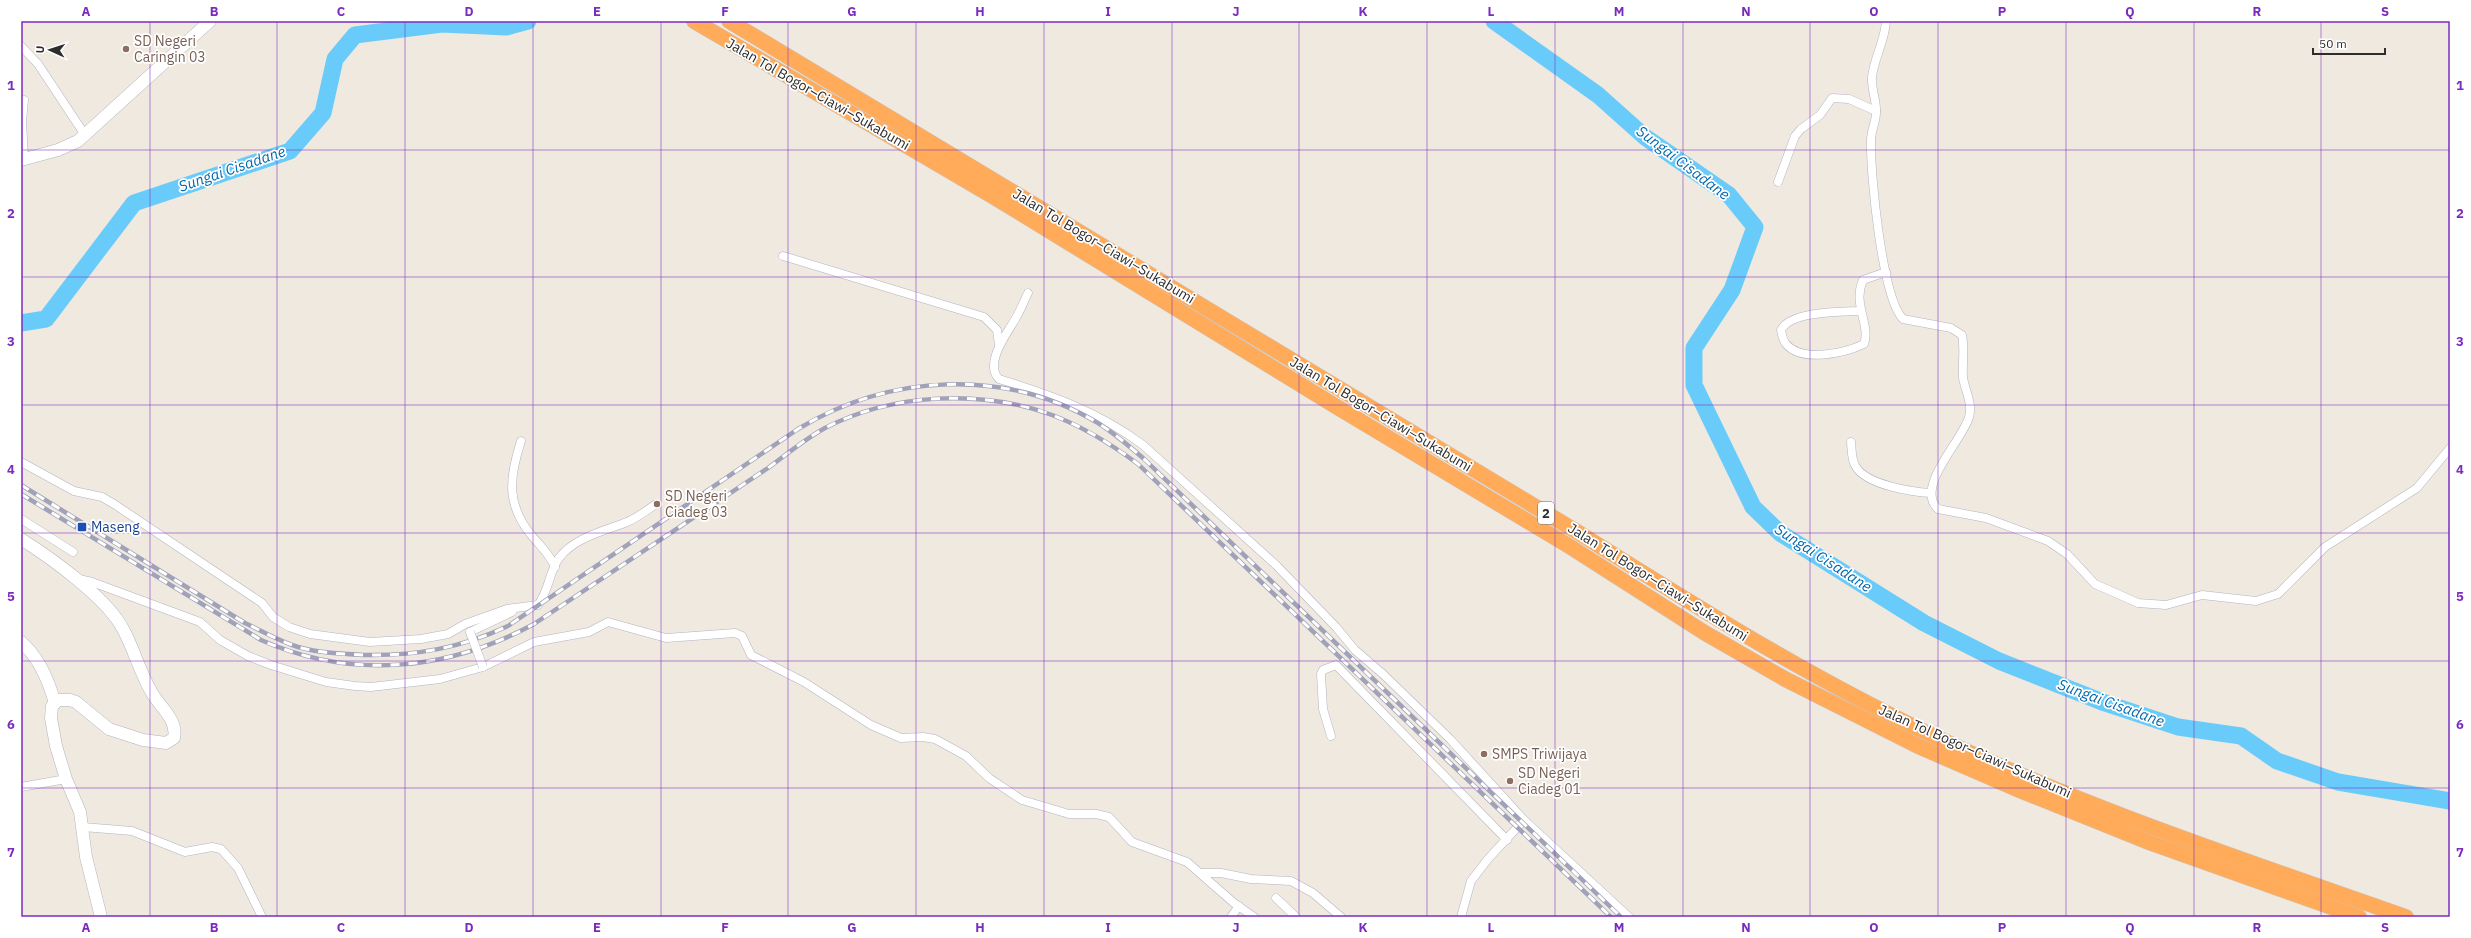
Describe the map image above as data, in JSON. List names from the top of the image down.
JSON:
{
  "streets": {
    "highway": ["Jalan Tol Bogor–Ciawi–Sukabumi", "2"]
  },
  "water": ["Sungai Cisadane"],
  "places": {
    "other": [
      "SD Negeri Caringin 03",
      "SD Negeri Ciadeg 03",
      "SMPS Triwijaya",
      "SD Negeri Ciadeg 01"
    ],
    "transit": ["Maseng"]
  },
  "scale_bar": "50 m",
  "north": "left",
  "grid": {
    "columns": [
      "A",
      "B",
      "C",
      "D",
      "E",
      "F",
      "G",
      "H",
      "I",
      "J",
      "K",
      "L",
      "M",
      "N",
      "O",
      "P",
      "Q",
      "R",
      "S"
    ],
    "rows": [
      "1",
      "2",
      "3",
      "4",
      "5",
      "6",
      "7"
    ]
  }
}
